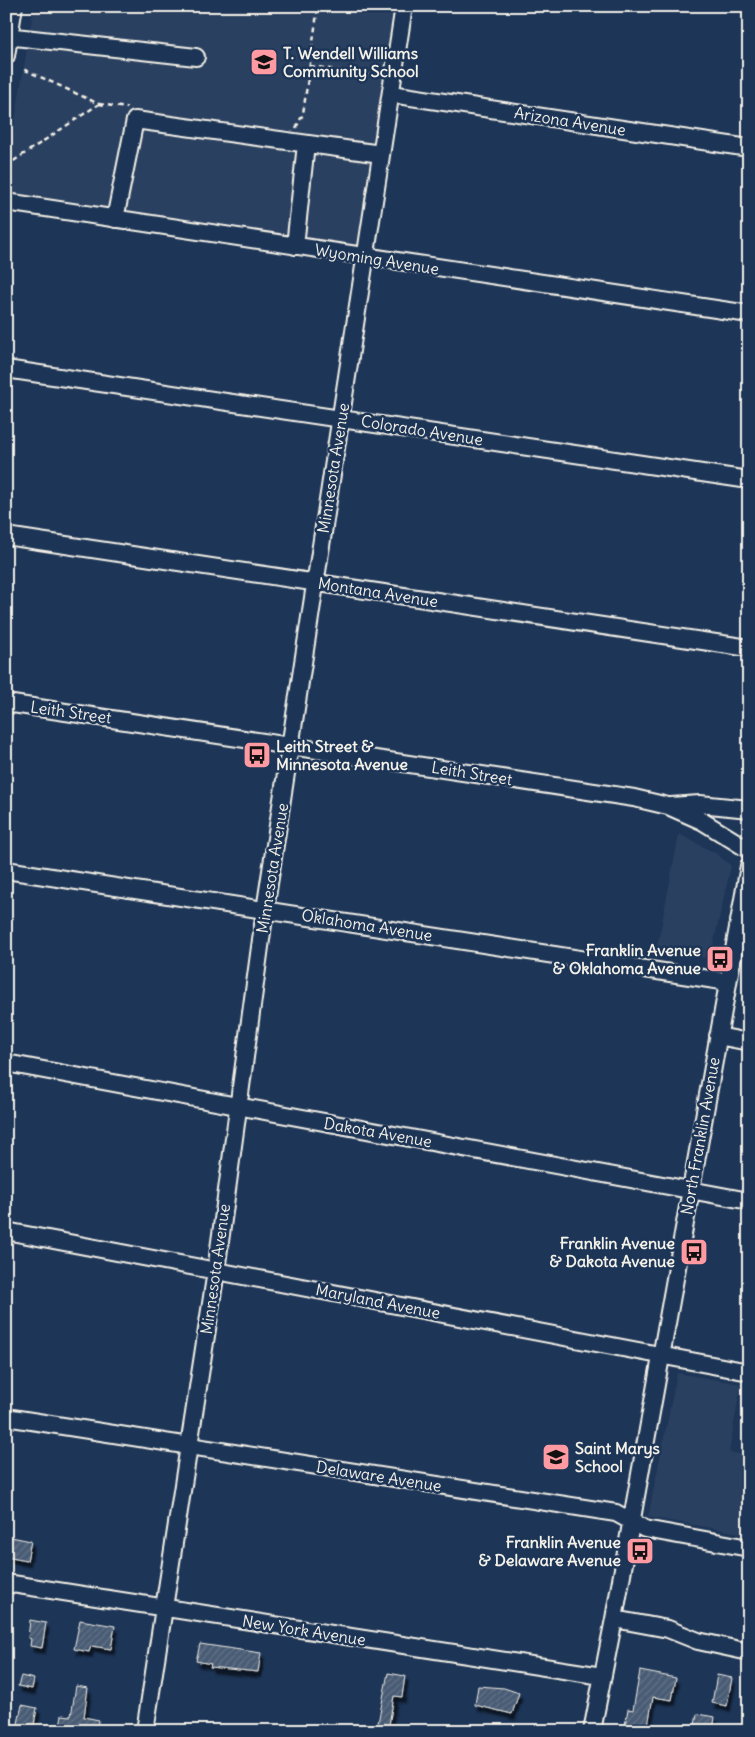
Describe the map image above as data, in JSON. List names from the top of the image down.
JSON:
{
  "streets": {
    "street": [
      "Arizona Avenue",
      "Wyoming Avenue",
      "Colorado Avenue",
      "Minnesota Avenue",
      "Montana Avenue",
      "Leith Street",
      "Oklahoma Avenue",
      "Dakota Avenue",
      "North Franklin Avenue",
      "Maryland Avenue",
      "Delaware Avenue",
      "New York Avenue"
    ]
  },
  "crossings": [
    ["Arizona Avenue", "Minnesota Avenue"],
    ["Wyoming Avenue", "Minnesota Avenue"],
    ["Colorado Avenue", "Minnesota Avenue"],
    ["Minnesota Avenue", "Montana Avenue"],
    ["Minnesota Avenue", "Leith Street"],
    ["Minnesota Avenue", "Oklahoma Avenue"],
    ["Minnesota Avenue", "Dakota Avenue"],
    ["Minnesota Avenue", "Maryland Avenue"],
    ["Minnesota Avenue", "Delaware Avenue"],
    ["Minnesota Avenue", "New York Avenue"],
    ["Oklahoma Avenue", "North Franklin Avenue"],
    ["Dakota Avenue", "North Franklin Avenue"],
    ["North Franklin Avenue", "Maryland Avenue"],
    ["North Franklin Avenue", "Delaware Avenue"],
    ["North Franklin Avenue", "New York Avenue"]
  ],
  "places": {
    "school or university": ["T. Wendell Williams Community School", "Saint Marys School"],
    "bus stop": [
      "Leith Street & Minnesota Avenue",
      "Franklin Avenue & Oklahoma Avenue",
      "Franklin Avenue & Dakota Avenue",
      "Franklin Avenue & Delaware Avenue"
    ]
  }
}
